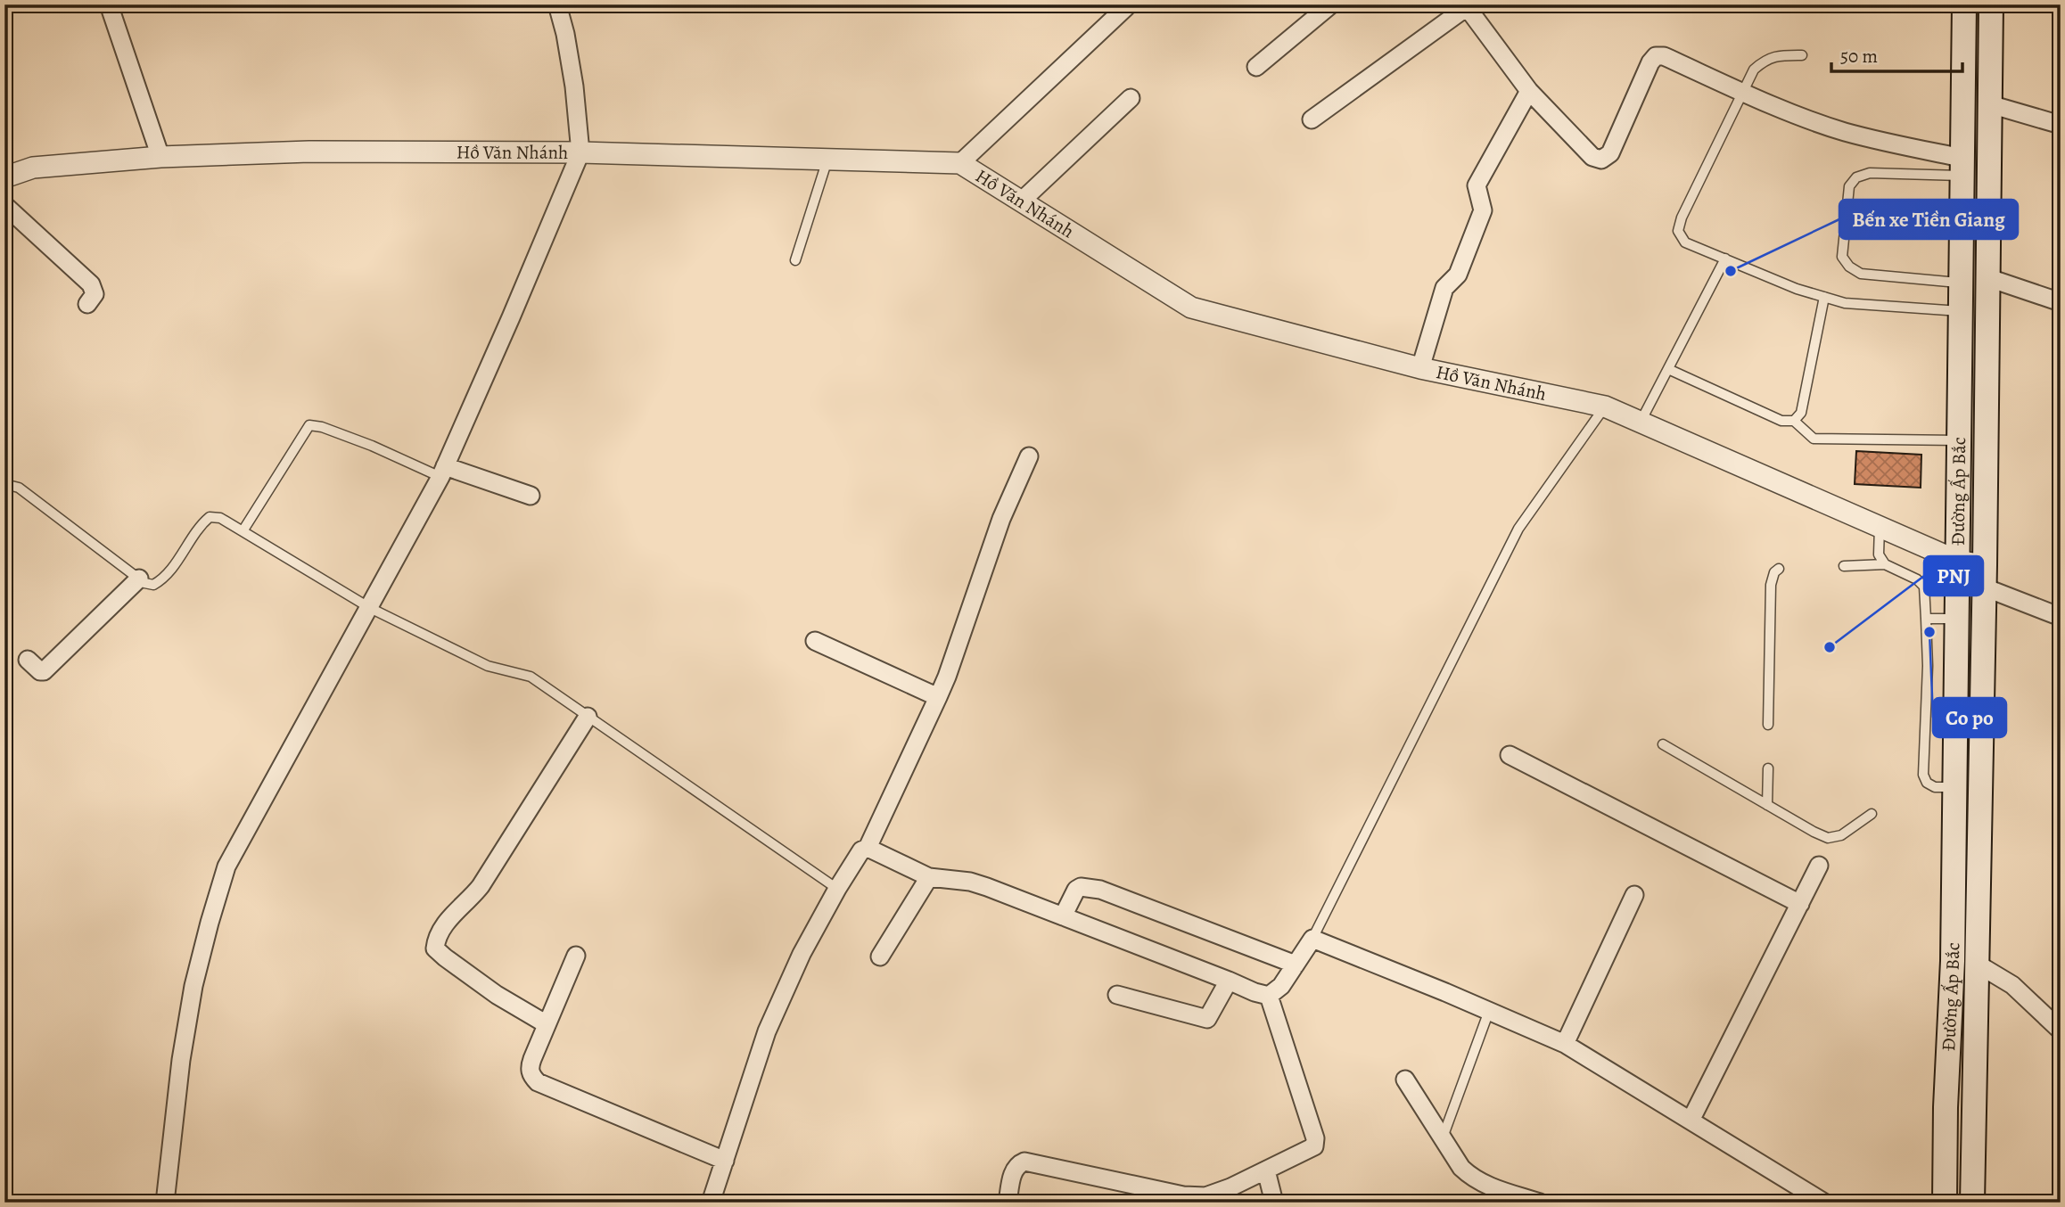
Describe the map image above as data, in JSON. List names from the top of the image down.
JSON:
{
  "streets": {
    "main road": ["Đường Ấp Bắc"],
    "street": ["Hồ Văn Nhánh"]
  },
  "crossings": [
    ["Hồ Văn Nhánh", "Đường Ấp Bắc"]
  ],
  "places": ["Bến xe Tiền Giang", "Co po", "PNJ"],
  "scale_bar": "50 m"
}
